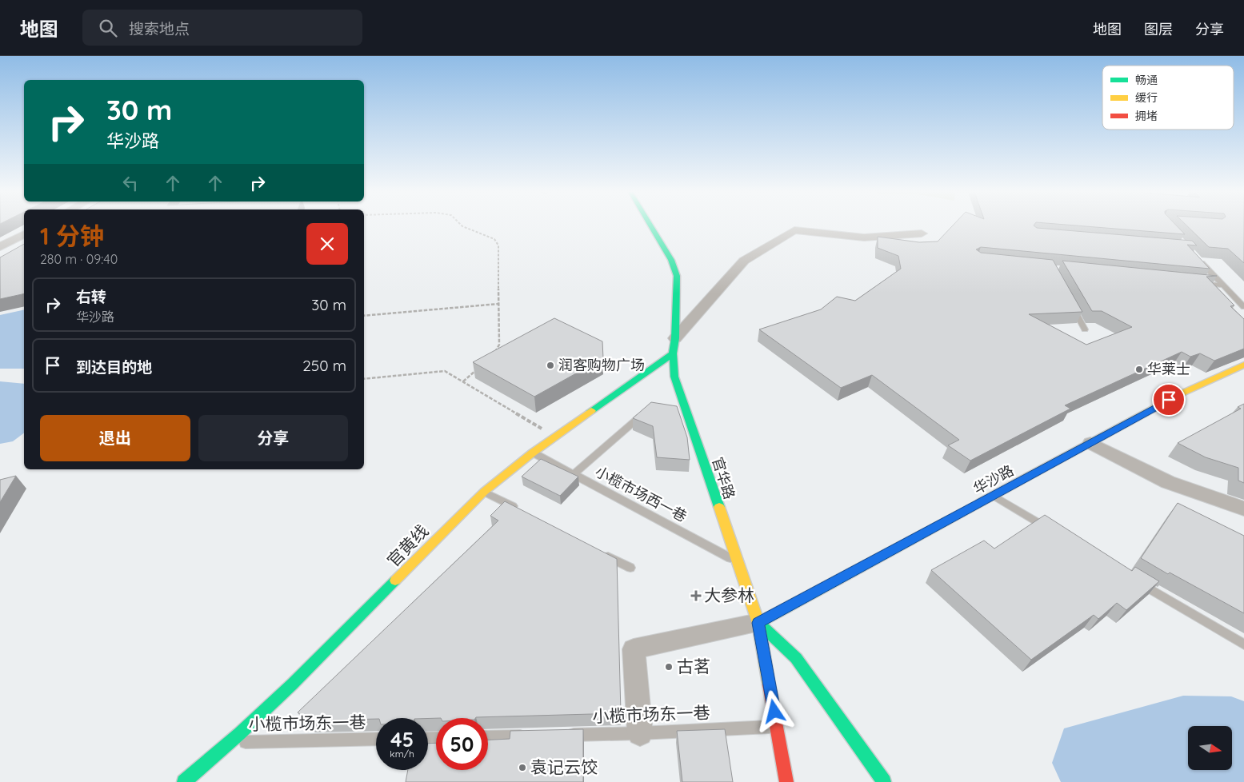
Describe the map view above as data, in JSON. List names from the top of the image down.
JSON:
{
  "streets": {
    "street": ["官华路", "华沙路", "官黄线"],
    "lane": ["小榄市场西一巷", "小榄市场东一巷"]
  },
  "crossings": [
    ["官华路", "华沙路"],
    ["官华路", "小榄市场西一巷"],
    ["官华路", "官黄线"],
    ["官华路", "小榄市场东一巷"],
    ["小榄市场西一巷", "官黄线"],
    ["官黄线", "小榄市场东一巷"]
  ],
  "places": {
    "other": [
      "润客购物广场",
      "华莱士",
      "古茗",
      "袁记云饺"
    ],
    "health": ["大参林"]
  },
  "legend": ["畅通", "缓行", "拥堵"],
  "north": "right",
  "page": {
    "header": "地图",
    "search": "搜索地点",
    "nav": ["地图", "图层", "分享"],
    "turn": ["30 m", "华沙路"],
    "heading": ["1 分钟", "280 m · 09:40"],
    "list": [
      {
        "name": "右转",
        "note": "华沙路",
        "value": "30 m"
      },
      {
        "name": "到达目的地",
        "value": "250 m"
      }
    ],
    "buttons": ["退出", "分享"],
    "speed": "45 km/h",
    "limit": "50"
  }
}
